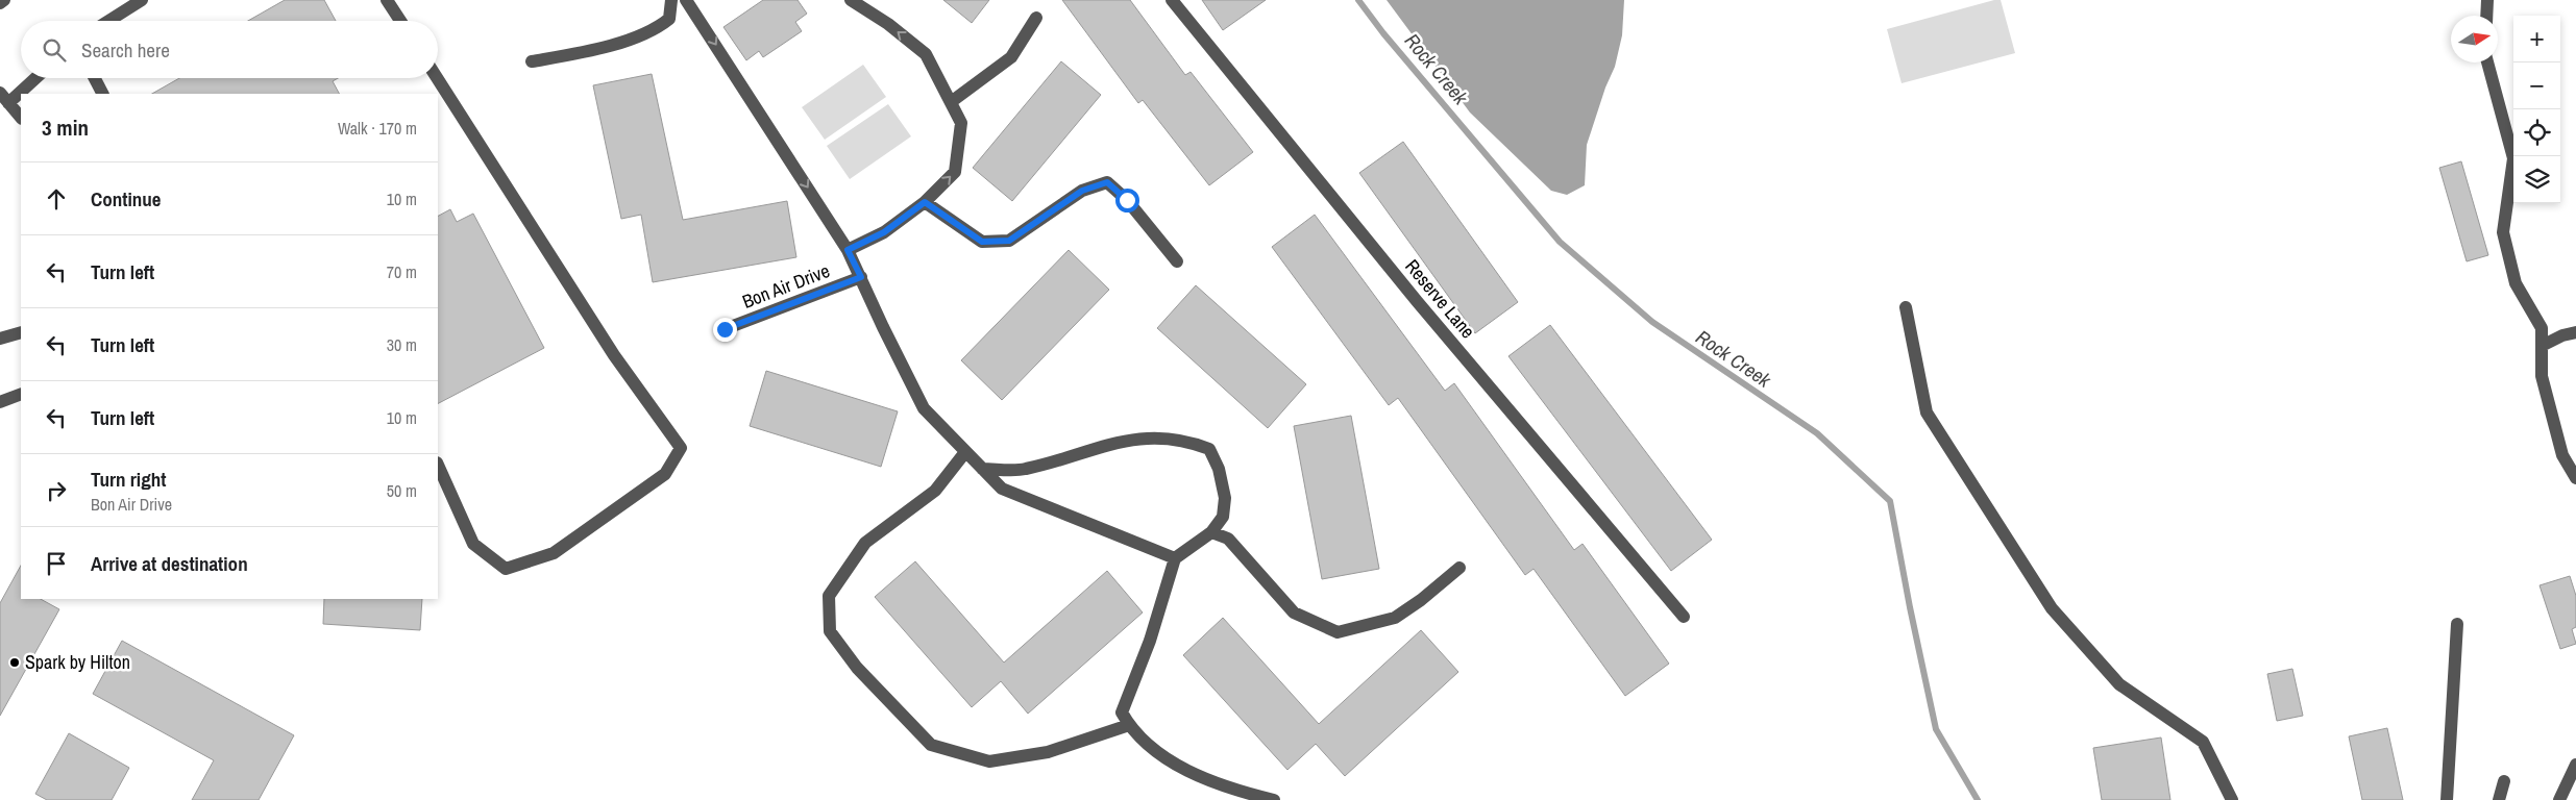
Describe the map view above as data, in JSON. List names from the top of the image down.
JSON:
{
  "streets": {
    "street": ["Bon Air Drive", "Reserve Lane"]
  },
  "water": ["Rock Creek"],
  "places": ["Spark by Hilton"],
  "north": "right",
  "page": {
    "map_buttons": ["+", "−"],
    "search": "Search here",
    "heading": ["3 min", "Walk · 170 m"],
    "list": [
      ["Continue", "10 m"],
      ["Turn left", "70 m"],
      ["Turn left", "30 m"],
      ["Turn left", "10 m"],
      ["Turn right", "Bon Air Drive", "50 m"],
      "Arrive at destination"
    ]
  }
}
